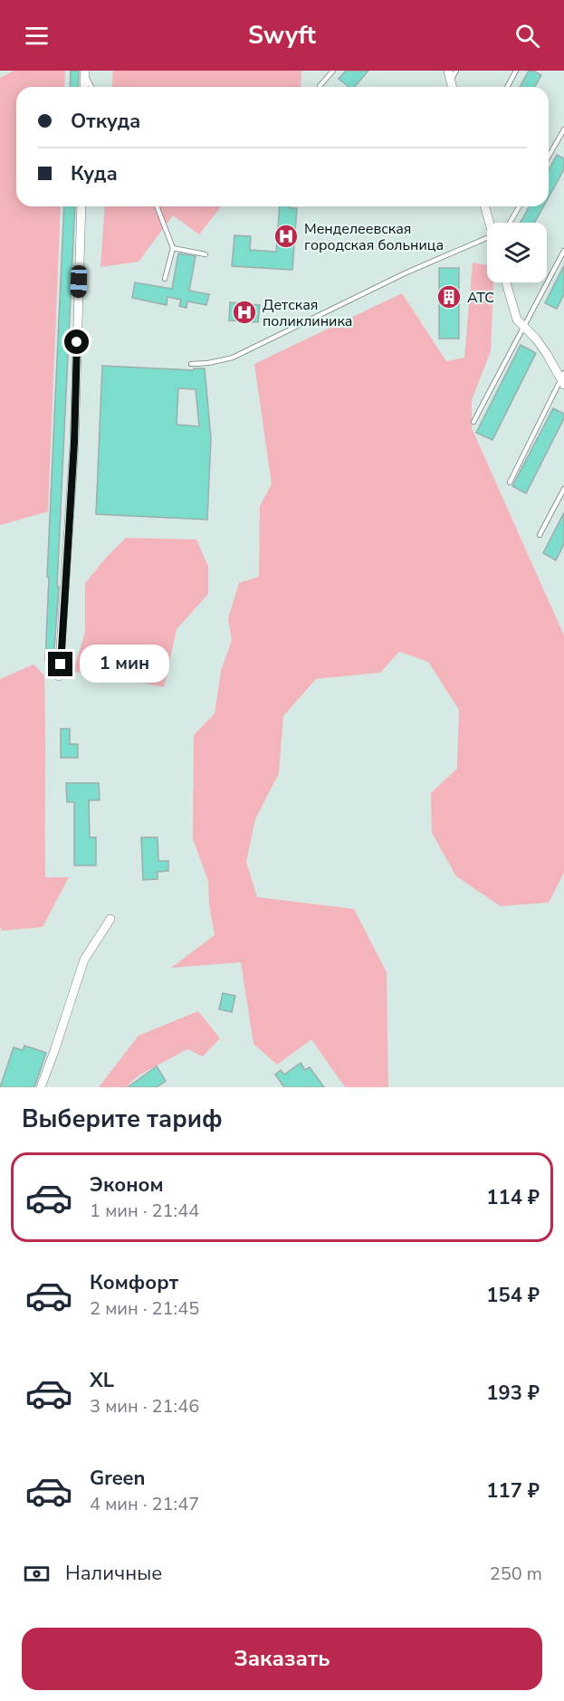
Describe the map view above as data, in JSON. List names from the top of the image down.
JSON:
{
  "places": {
    "hospital": ["Менделеевская городская больница", "Детская поликлиника"],
    "building": ["АТС"]
  },
  "page": {
    "header": "Swyft",
    "banner": ["Откуда", "Куда"],
    "bubble": "1 мин",
    "heading": "Выберите тариф",
    "list": [
      {
        "name": "Эконом",
        "note": "1 мин · 21:44",
        "value": "114 ₽"
      },
      {
        "name": "Комфорт",
        "note": "2 мин · 21:45",
        "value": "154 ₽"
      },
      {
        "name": "XL",
        "note": "3 мин · 21:46",
        "value": "193 ₽"
      },
      {
        "name": "Green",
        "note": "4 мин · 21:47",
        "value": "117 ₽"
      }
    ],
    "pay": ["Наличные", "250 m"],
    "buttons": "Заказать"
  }
}
